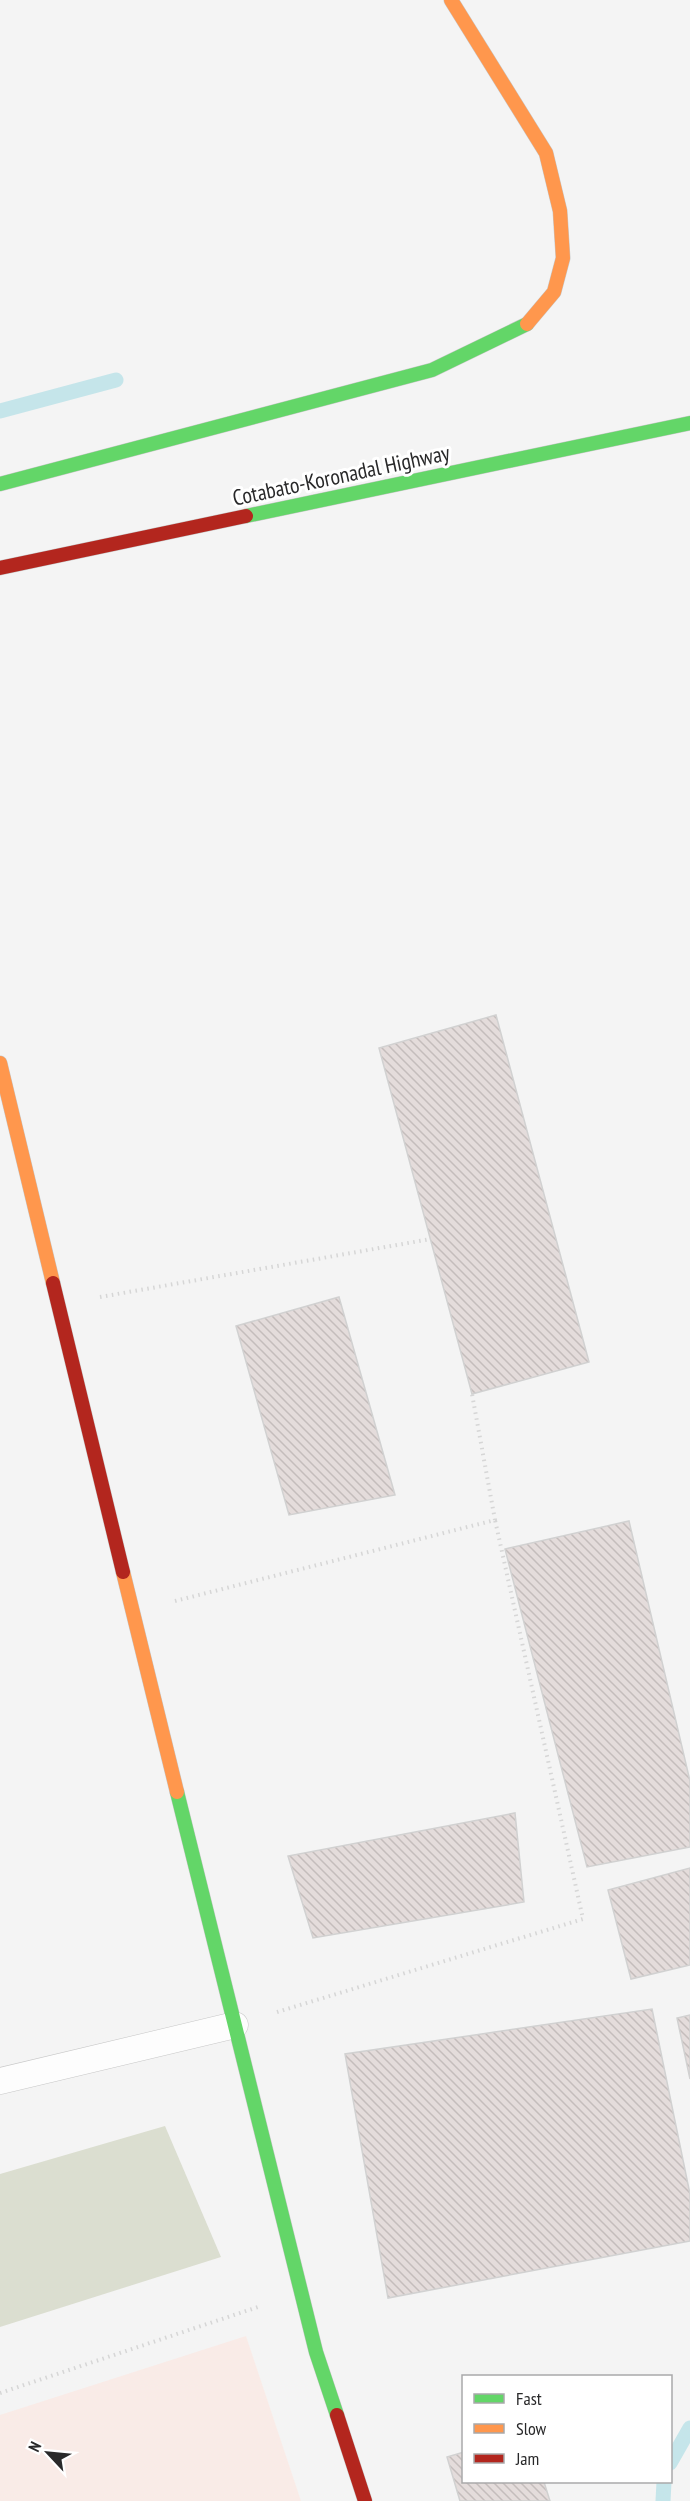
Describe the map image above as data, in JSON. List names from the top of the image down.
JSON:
{
  "streets": {
    "main road": ["Cotabato-Koronadal Highway"]
  },
  "legend": ["Fast", "Slow", "Jam"],
  "north": "top left"
}
